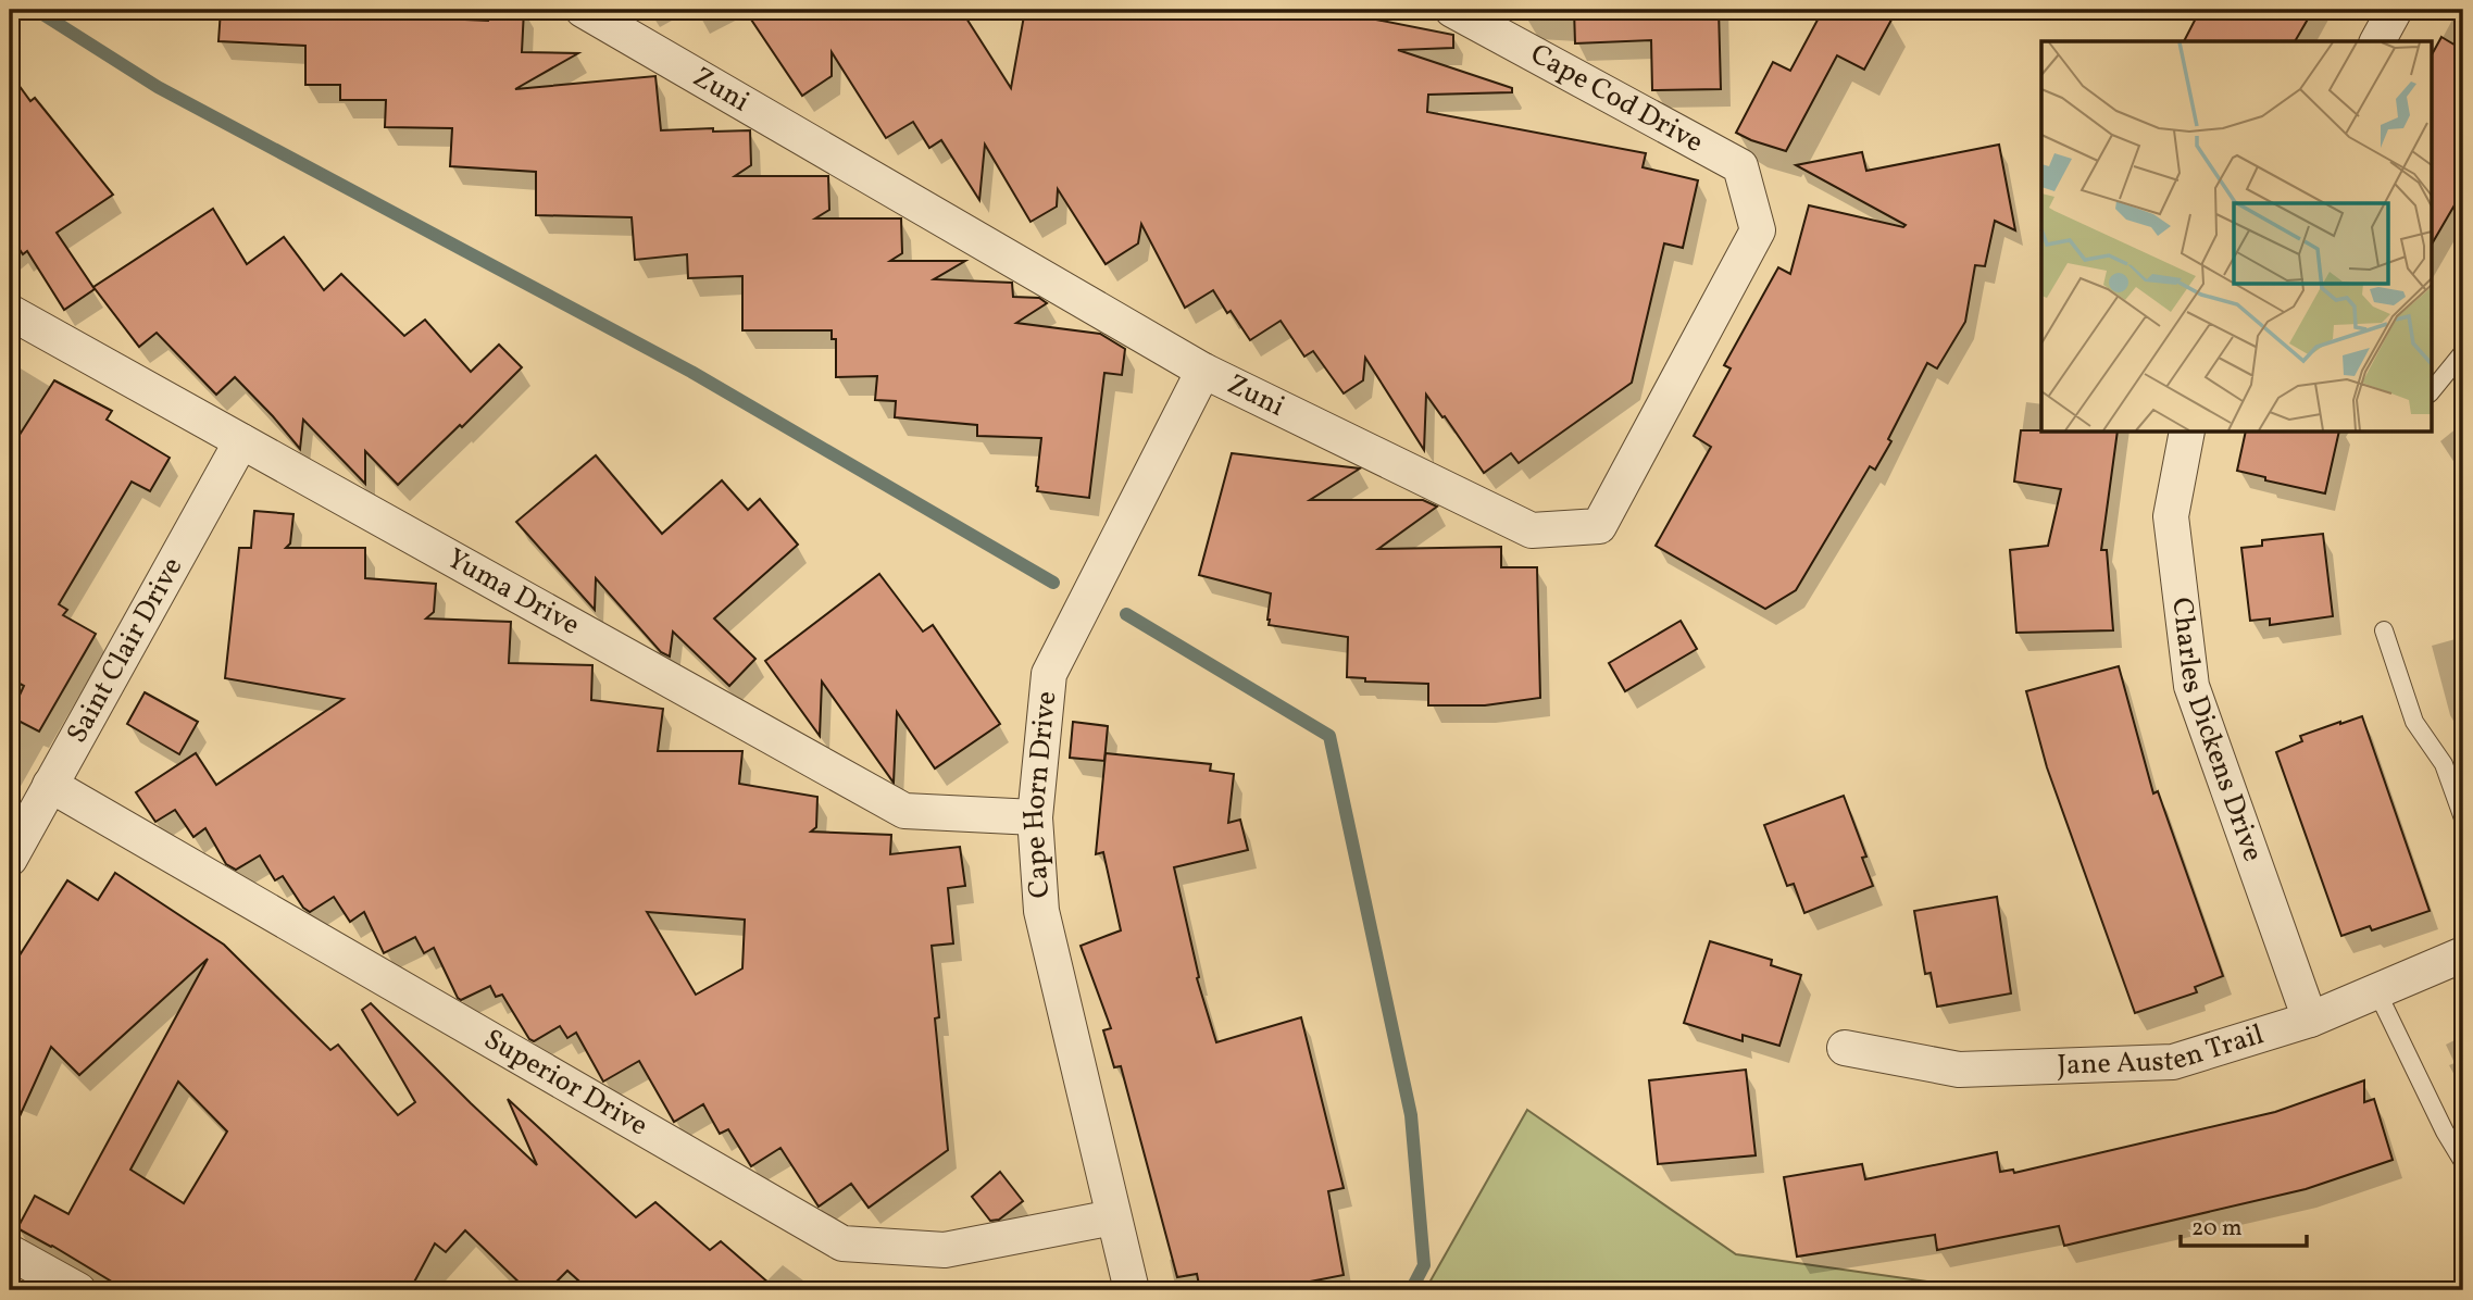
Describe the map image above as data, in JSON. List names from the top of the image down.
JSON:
{
  "streets": {
    "street": [
      "Zuni",
      "Cape Cod Drive",
      "Yuma Drive",
      "Saint Clair Drive",
      "Charles Dickens Drive",
      "Cape Horn Drive",
      "Jane Austen Trail",
      "Superior Drive"
    ]
  },
  "crossings": [
    ["Zuni", "Cape Cod Drive"],
    ["Zuni", "Cape Horn Drive"],
    ["Yuma Drive", "Saint Clair Drive"],
    ["Yuma Drive", "Cape Horn Drive"],
    ["Saint Clair Drive", "Superior Drive"],
    ["Charles Dickens Drive", "Jane Austen Trail"],
    ["Cape Horn Drive", "Superior Drive"]
  ],
  "scale_bar": "20 m"
}
